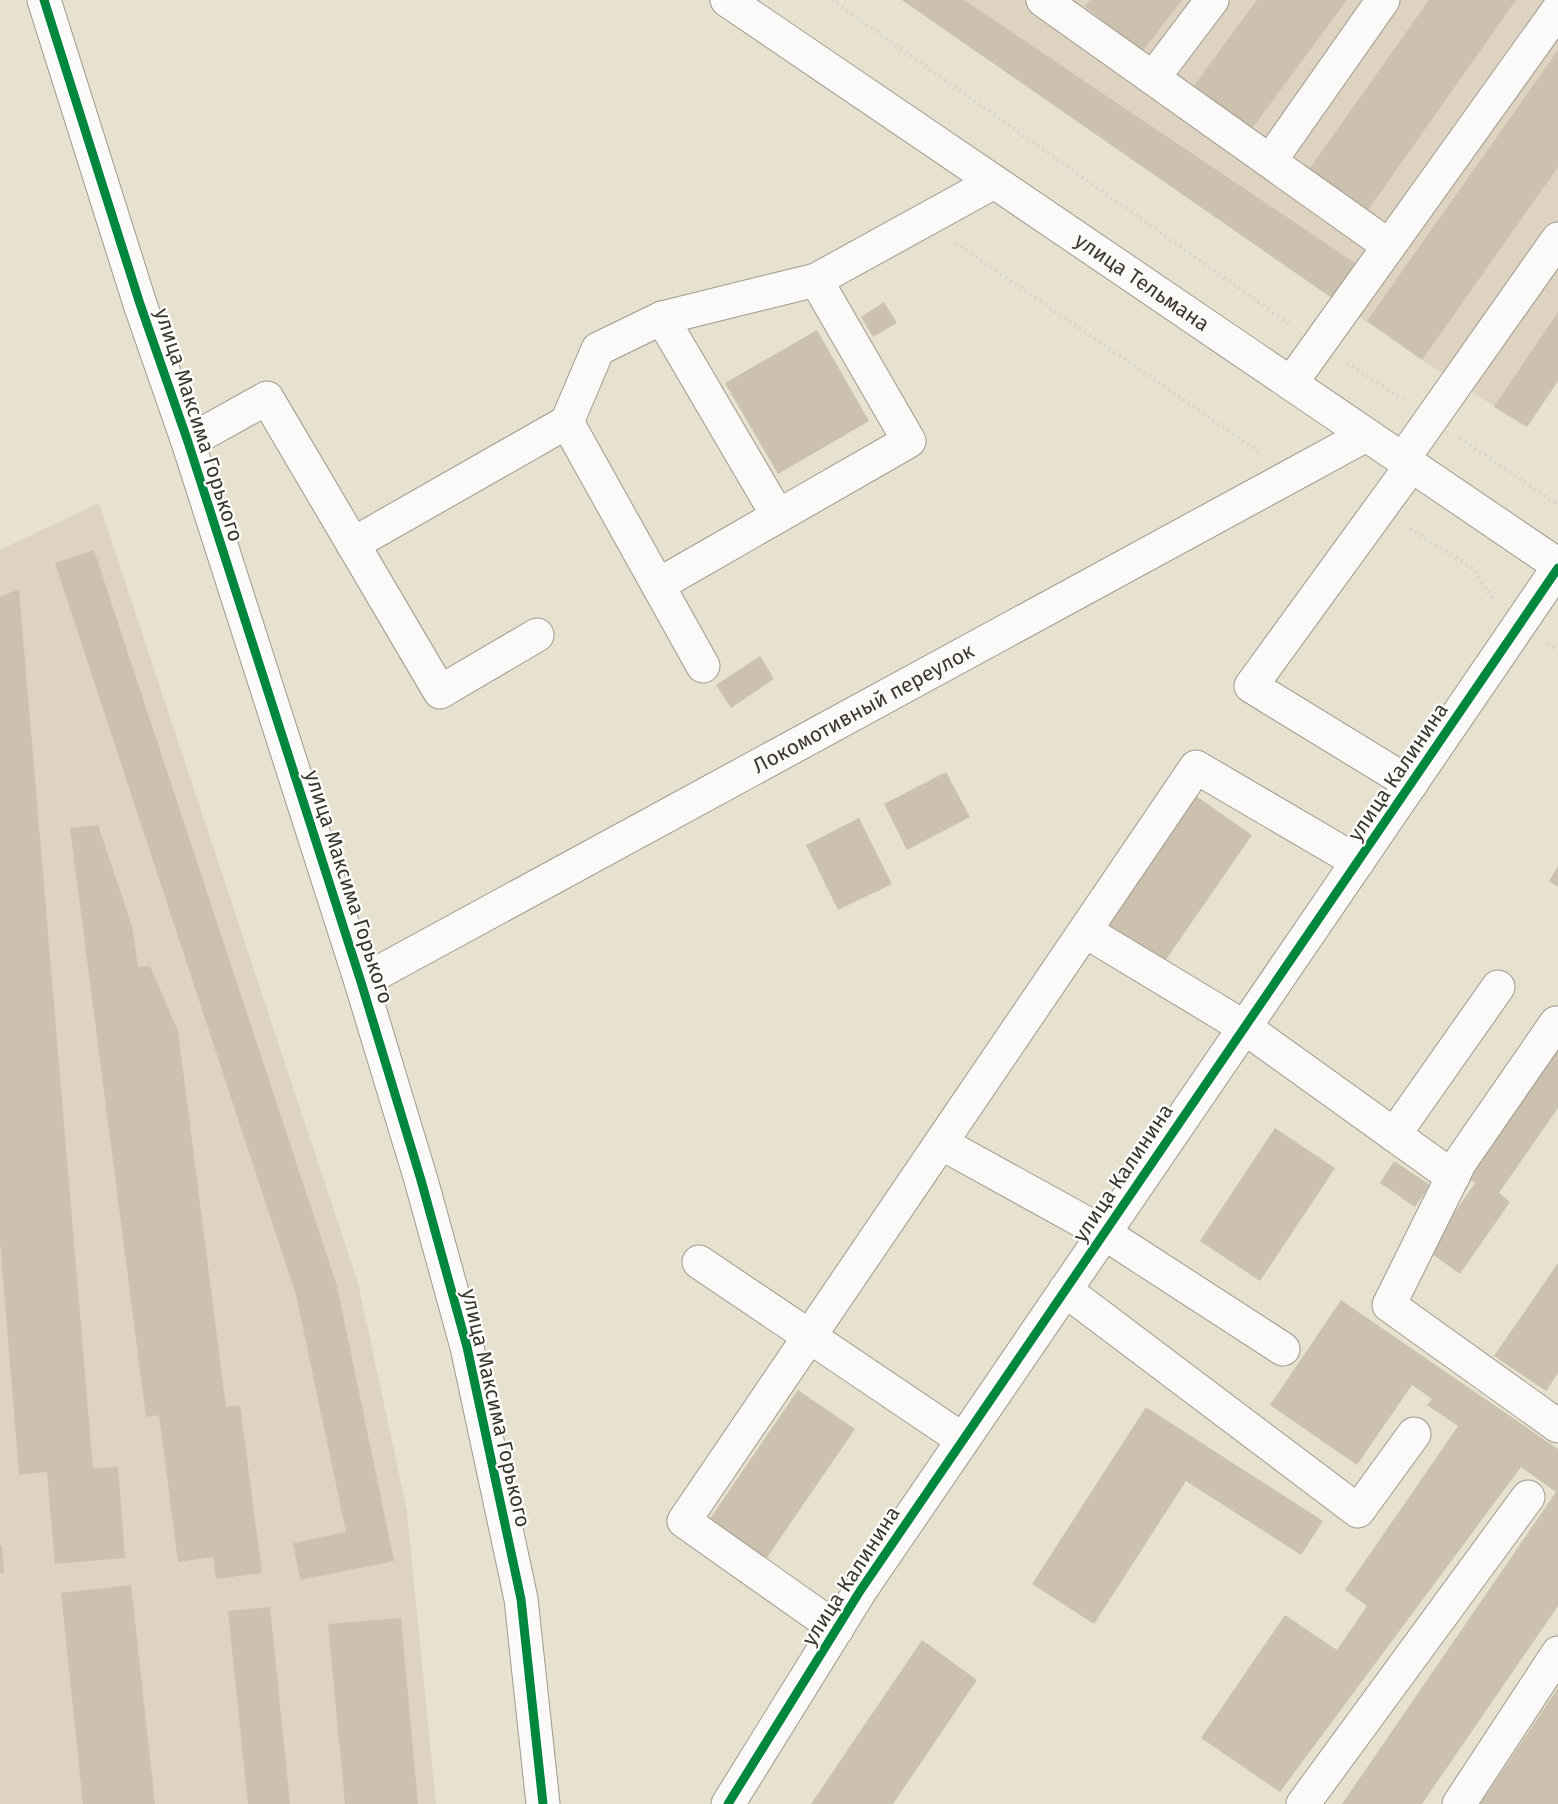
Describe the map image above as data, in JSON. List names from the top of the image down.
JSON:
{
  "streets": {
    "street": [
      "улица Тельмана",
      "улица Максима Горького",
      "Локомотивный переулок",
      "улица Калинина"
    ]
  },
  "crossings": [
    ["улица Тельмана", "Локомотивный переулок"],
    ["улица Тельмана", "улица Калинина"],
    ["улица Максима Горького", "Локомотивный переулок"]
  ]
}
